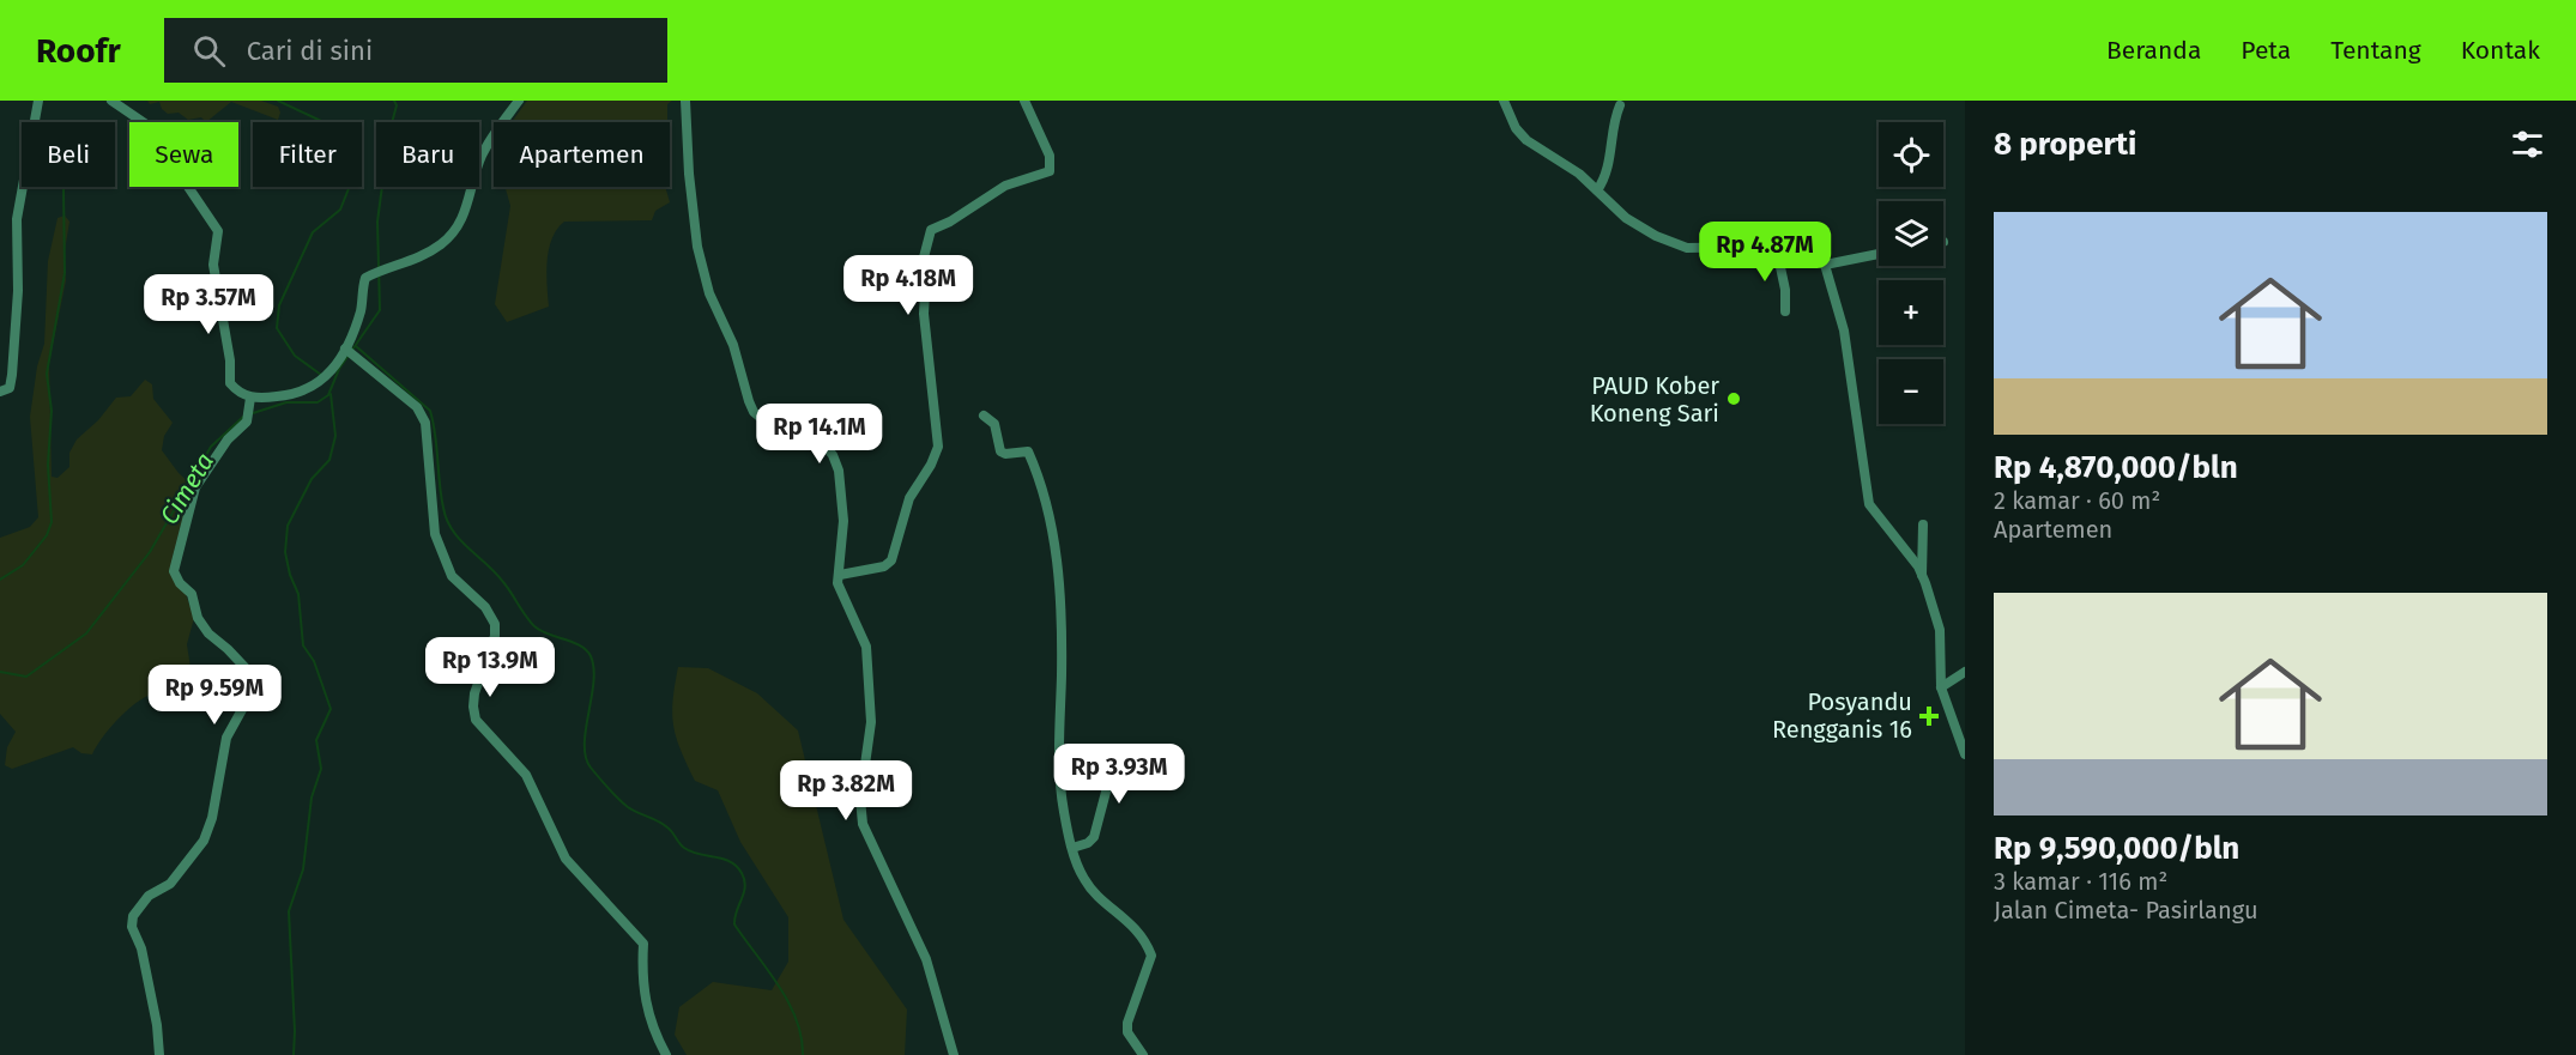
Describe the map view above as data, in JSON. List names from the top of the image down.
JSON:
{
  "water": ["Cimeta"],
  "places": {
    "other": ["PAUD Kober Koneng Sari"],
    "health": ["Posyandu Rengganis 16"]
  },
  "page": {
    "header": "Roofr",
    "search": "Cari di sini",
    "nav": [
      "Beranda",
      "Peta",
      "Tentang",
      "Kontak"
    ],
    "heading": "8 properti",
    "map_buttons": ["+", "−"],
    "chip": [
      "Beli",
      "Sewa",
      "Filter",
      "Baru",
      "Apartemen"
    ],
    "list": [
      {
        "name": "Rp 4,870,000/bln",
        "note": "2 kamar · 60 m² · Apartemen"
      },
      {
        "name": "Rp 9,590,000/bln",
        "note": "3 kamar · 116 m² · Jalan Cimeta- Pasirlangu"
      }
    ],
    "price": [
      "Rp 4.87M",
      "Rp 4.18M",
      "Rp 3.57M",
      "Rp 14.1M",
      "Rp 13.9M",
      "Rp 9.59M",
      "Rp 3.93M",
      "Rp 3.82M"
    ]
  }
}
